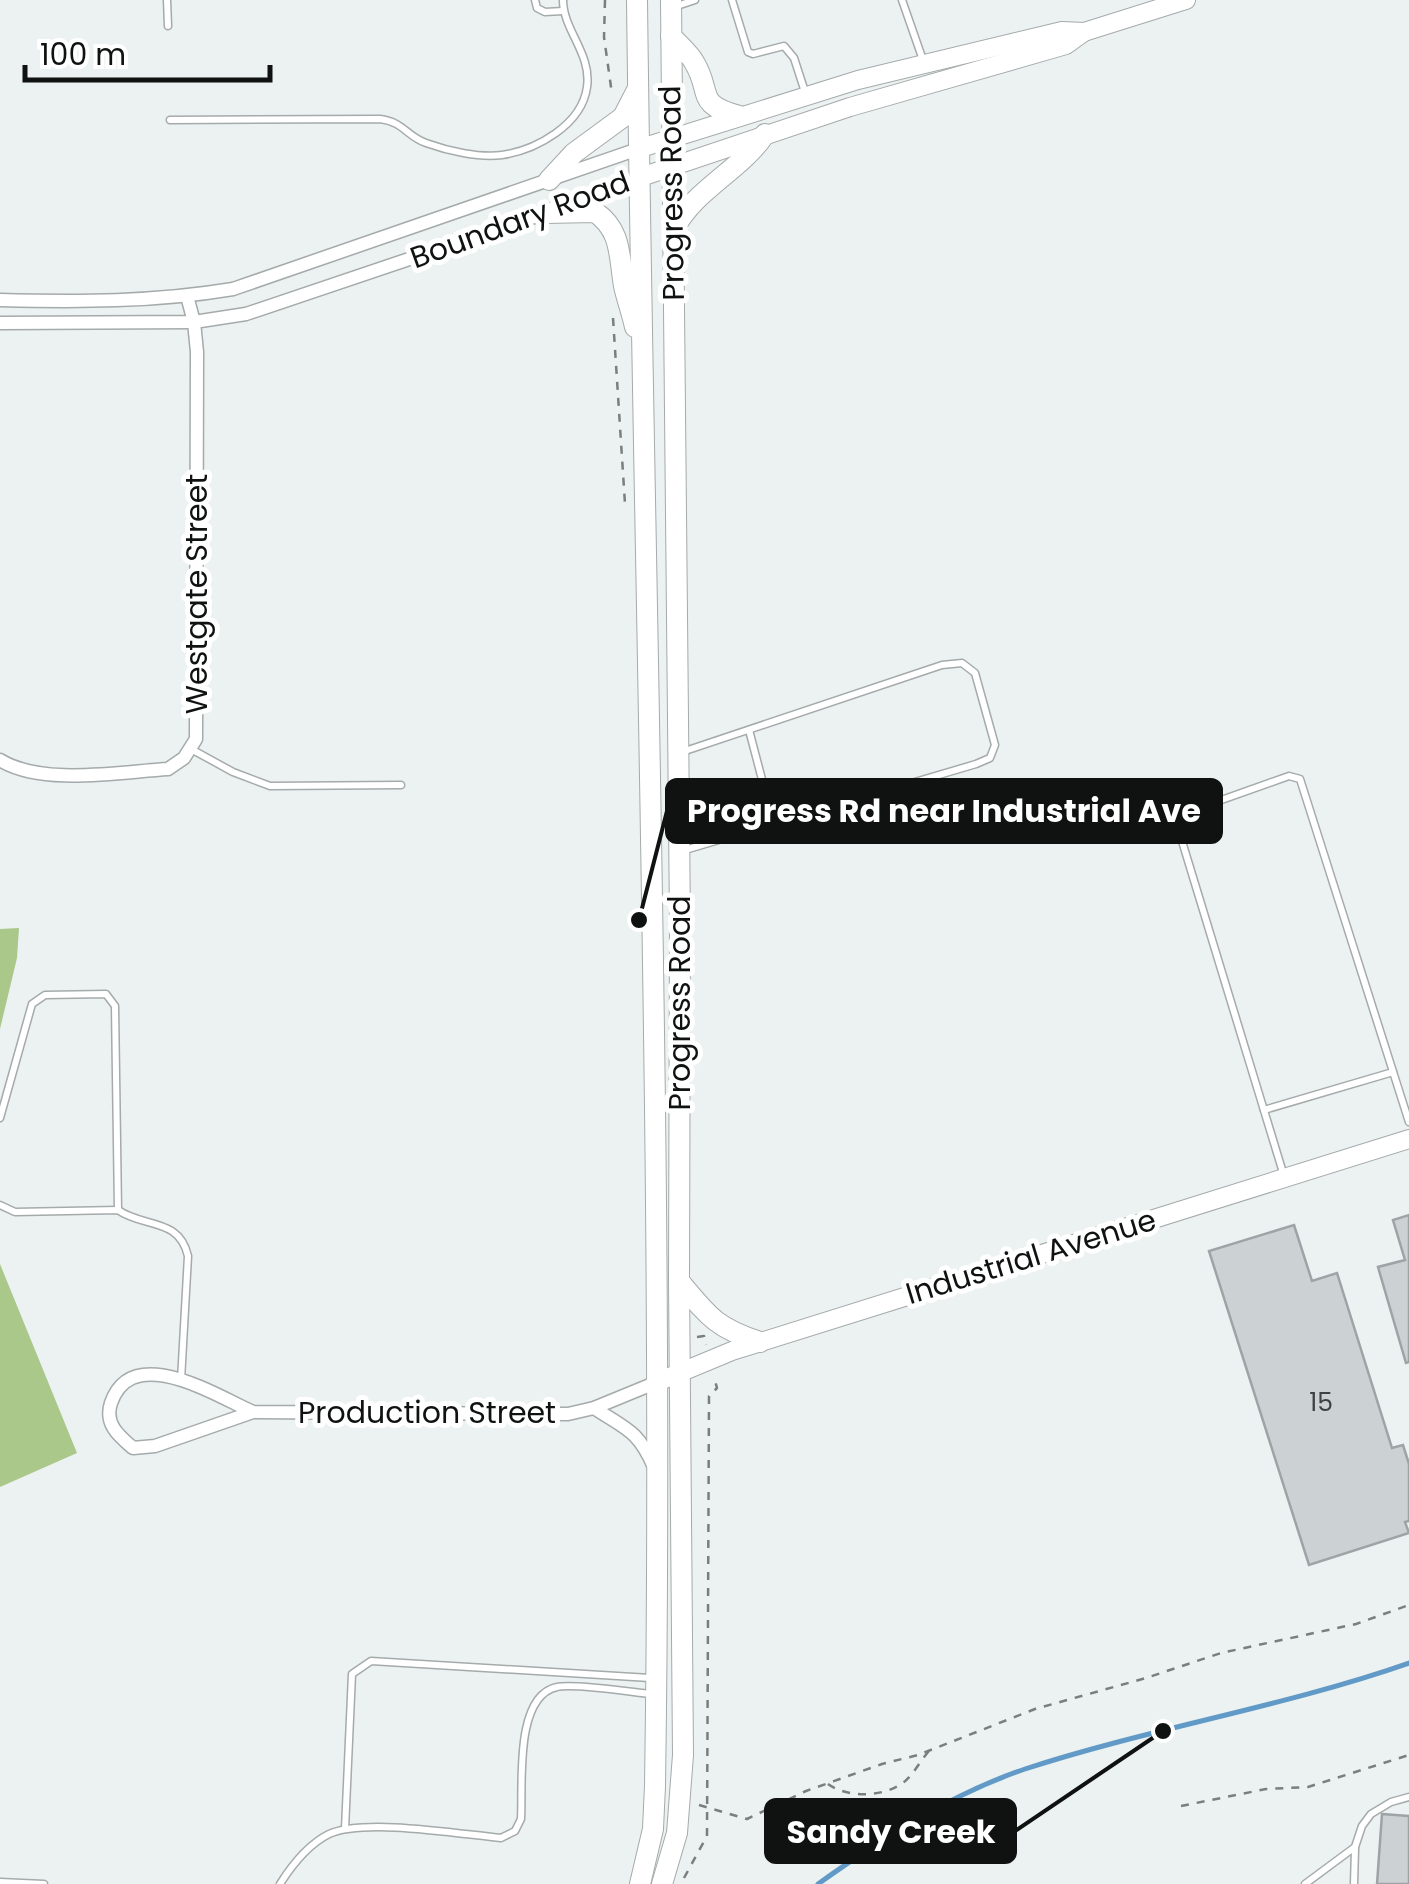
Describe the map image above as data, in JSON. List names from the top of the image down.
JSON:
{
  "streets": {
    "main road": ["Progress Road", "Boundary Road", "Industrial Avenue"],
    "street": ["Westgate Street", "Production Street"]
  },
  "crossings": [
    ["Progress Road", "Boundary Road"],
    ["Progress Road", "Industrial Avenue"],
    ["Progress Road", "Production Street"],
    ["Boundary Road", "Westgate Street"],
    ["Industrial Avenue", "Production Street"]
  ],
  "places": ["Progress Rd near Industrial Ave", "Sandy Creek"],
  "house_numbers": ["15"],
  "scale_bar": "100 m"
}
